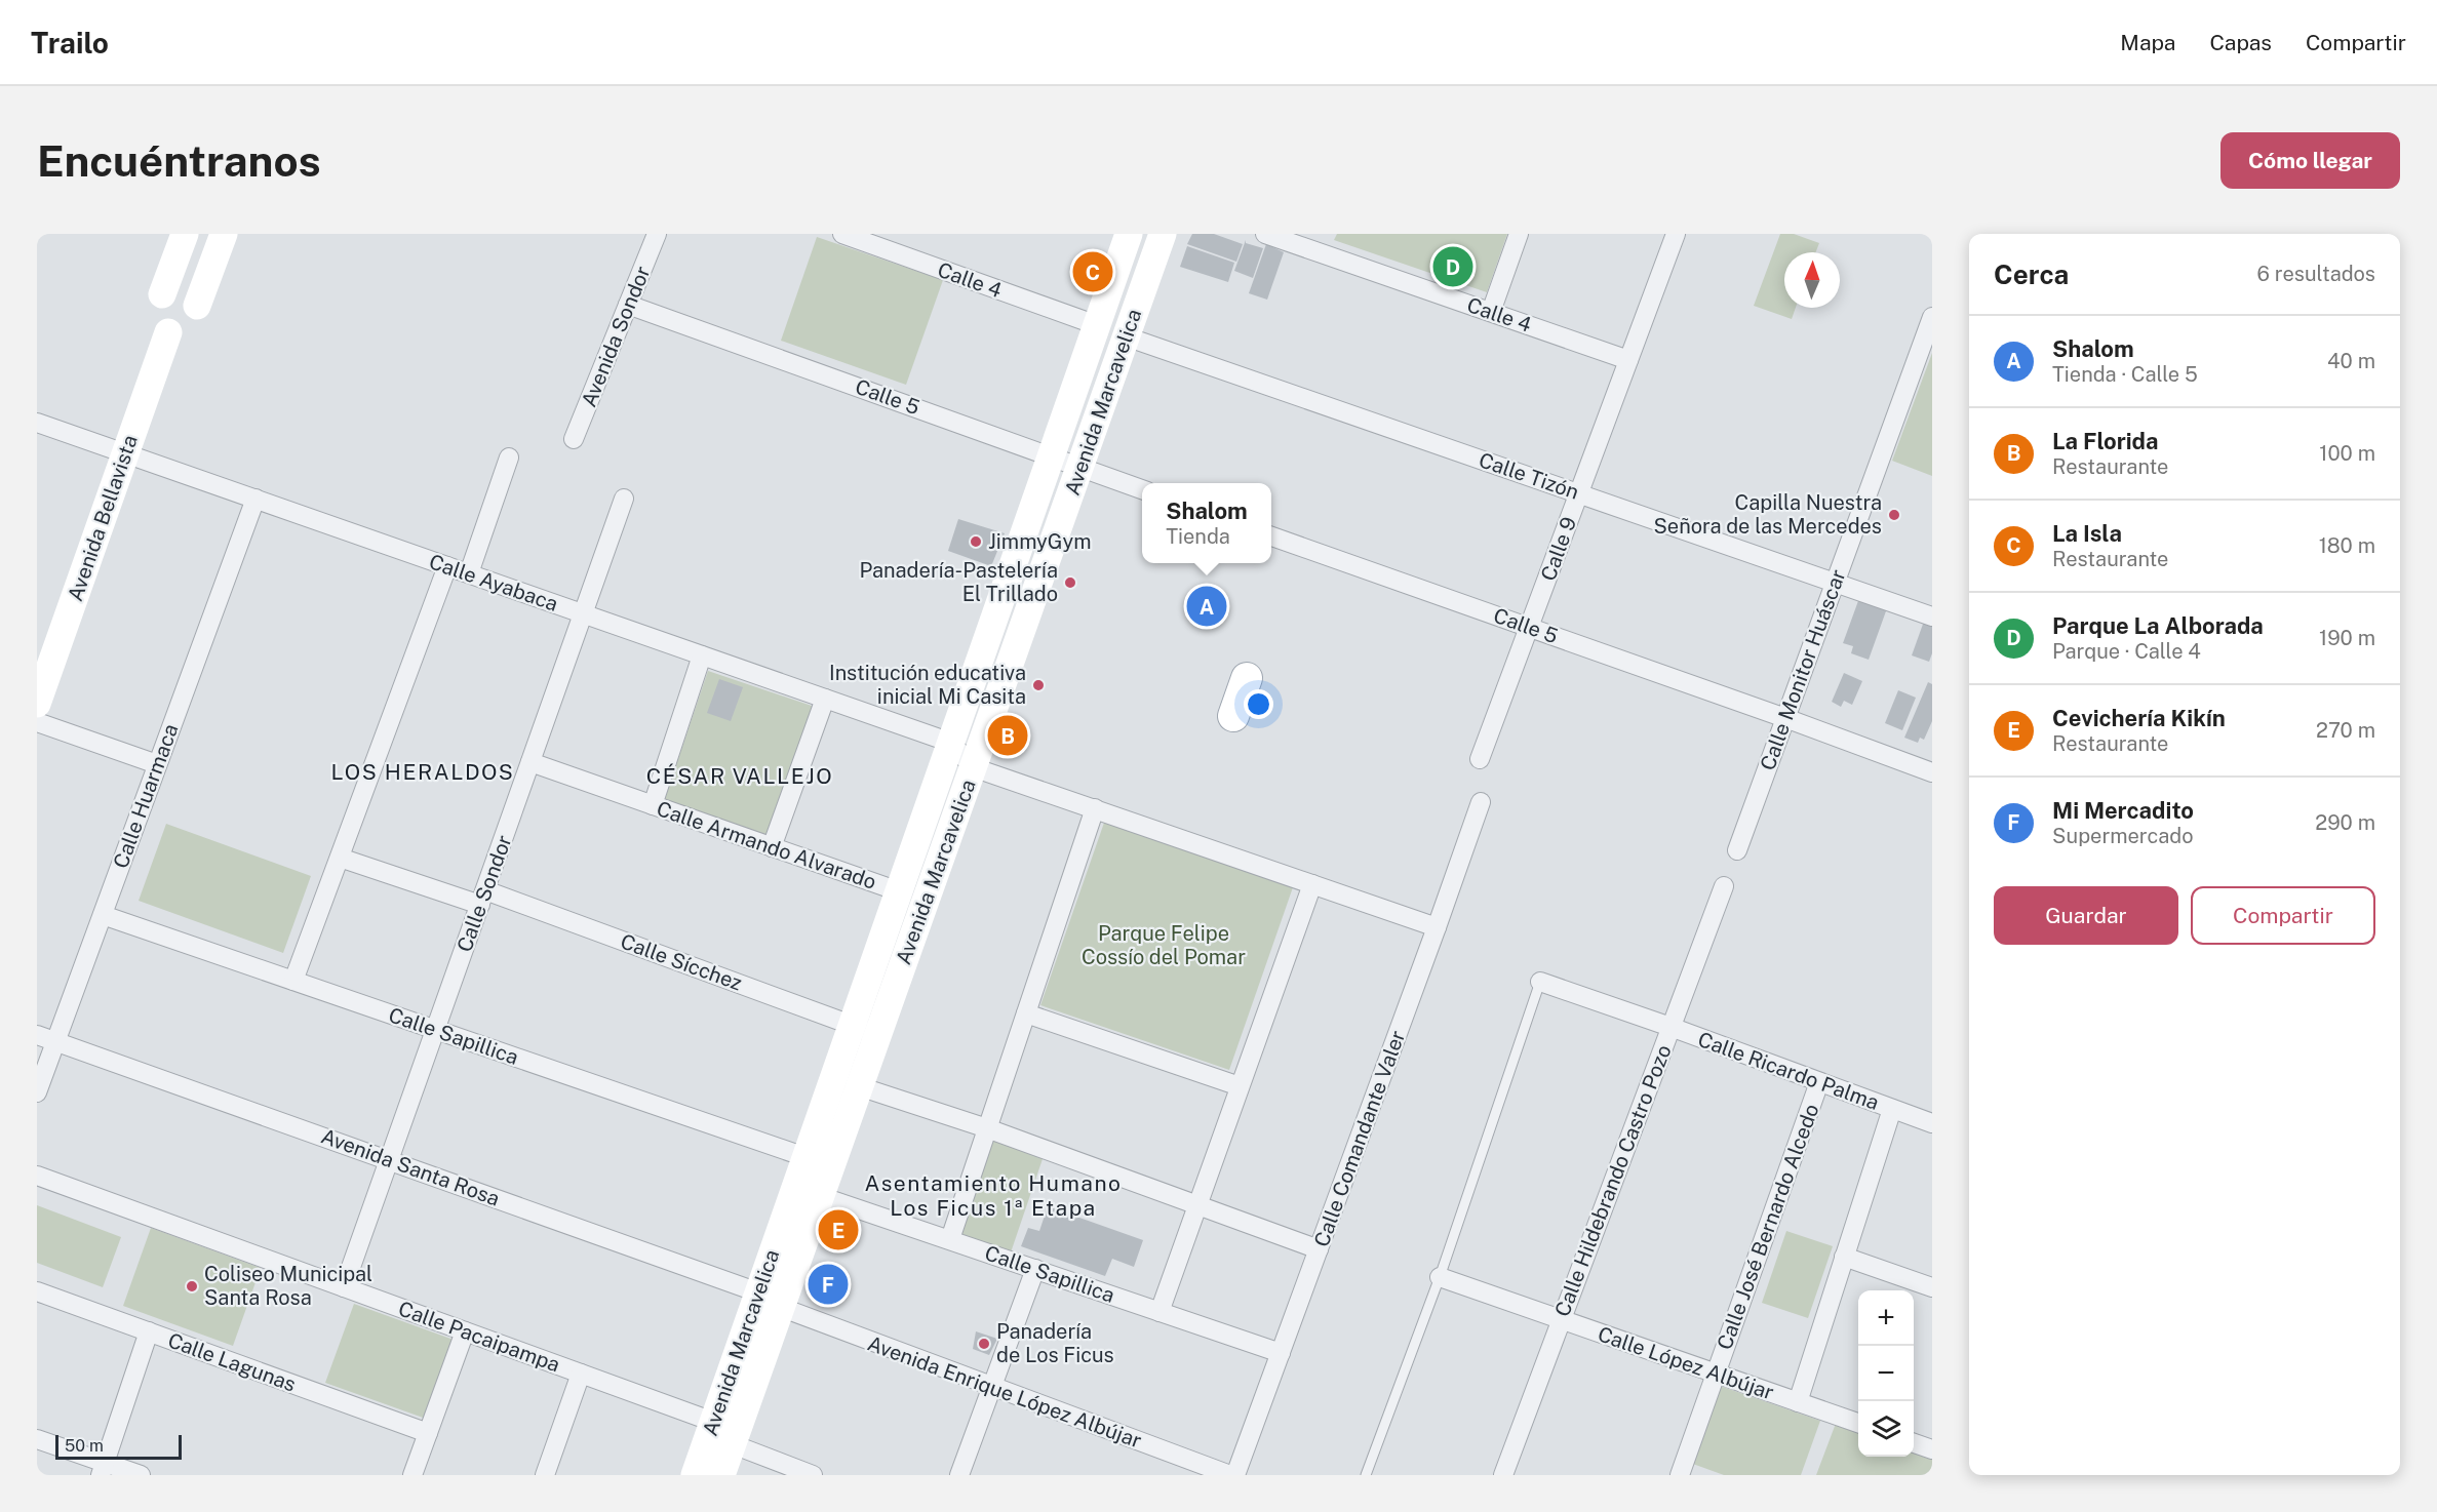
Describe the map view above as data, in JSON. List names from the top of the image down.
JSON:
{
  "streets": {
    "street": [
      "Calle 4",
      "Avenida Sondor",
      "Calle 5",
      "Avenida Marcavelica",
      "Calle Tizón",
      "Avenida Bellavista",
      "Calle 9",
      "Calle Ayabaca",
      "Calle Monitor Huáscar",
      "Calle Huarmaca",
      "Calle Armando Alvarado",
      "Calle Sondor",
      "Calle Sícchez",
      "Calle Sapillica",
      "Calle Ricardo Palma",
      "Calle Comandante Valer",
      "Avenida Santa Rosa",
      "Calle Hildebrando Castro Pozo",
      "Calle José Bernardo Alcedo",
      "Calle Pacaipampa",
      "Calle Lagunas",
      "Calle López Albújar",
      "Avenida Enrique López Albújar"
    ]
  },
  "crossings": [
    ["Calle 4", "Avenida Marcavelica"],
    ["Calle 4", "Calle 9"],
    ["Avenida Sondor", "Calle 5"],
    ["Calle 5", "Avenida Marcavelica"],
    ["Calle 5", "Calle 9"],
    ["Calle 5", "Calle Monitor Huáscar"],
    ["Avenida Marcavelica", "Calle Tizón"],
    ["Avenida Marcavelica", "Calle Ayabaca"],
    ["Avenida Marcavelica", "Calle Armando Alvarado"],
    ["Avenida Marcavelica", "Calle Sícchez"],
    ["Avenida Marcavelica", "Calle Sapillica"],
    ["Avenida Marcavelica", "Avenida Santa Rosa"],
    ["Avenida Marcavelica", "Calle Pacaipampa"],
    ["Avenida Marcavelica", "Avenida Enrique López Albújar"],
    ["Calle Tizón", "Calle 9"],
    ["Calle Tizón", "Calle Monitor Huáscar"],
    ["Avenida Bellavista", "Calle Ayabaca"],
    ["Calle Ayabaca", "Calle Huarmaca"],
    ["Calle Ayabaca", "Calle Sondor"],
    ["Calle Huarmaca", "Calle Sapillica"],
    ["Calle Huarmaca", "Avenida Santa Rosa"],
    ["Calle Armando Alvarado", "Calle Sondor"],
    ["Calle Sondor", "Calle Sícchez"],
    ["Calle Sondor", "Calle Sapillica"],
    ["Calle Sondor", "Avenida Santa Rosa"],
    ["Calle Sondor", "Calle Pacaipampa"],
    ["Calle Sapillica", "Calle Comandante Valer"],
    ["Calle Ricardo Palma", "Calle Hildebrando Castro Pozo"],
    ["Calle Ricardo Palma", "Calle José Bernardo Alcedo"],
    ["Avenida Santa Rosa", "Avenida Enrique López Albújar"],
    ["Calle Hildebrando Castro Pozo", "Calle López Albújar"],
    ["Calle José Bernardo Alcedo", "Calle López Albújar"]
  ],
  "districts": ["LOS HERALDOS", "CÉSAR VALLEJO", "Asentamiento Humano Los Ficus 1ª Etapa"],
  "parks": ["Parque Felipe Cossío del Pomar"],
  "places": [
    "Capilla Nuestra Señora de las Mercedes",
    "JimmyGym",
    "Panadería-Pastelería El Trillado",
    "Institución educativa inicial Mi Casita",
    "Coliseo Municipal Santa Rosa",
    "Panadería de Los Ficus"
  ],
  "scale_bar": "50 m",
  "north": "top",
  "page": {
    "header": "Trailo",
    "nav": ["Mapa", "Capas", "Compartir"],
    "buttons": [
      "Cómo llegar",
      ["Guardar", "Compartir"]
    ],
    "title": "Encuéntranos",
    "heading": ["Cerca", "6 resultados"],
    "pins": [
      "D",
      "C",
      "A",
      "B",
      "E",
      "F"
    ],
    "list": [
      {
        "mark": "A",
        "name": "Shalom",
        "note": "Tienda · Calle 5",
        "value": "40 m"
      },
      {
        "mark": "B",
        "name": "La Florida",
        "note": "Restaurante",
        "value": "100 m"
      },
      {
        "mark": "C",
        "name": "La Isla",
        "note": "Restaurante",
        "value": "180 m"
      },
      {
        "mark": "D",
        "name": "Parque La Alborada",
        "note": "Parque · Calle 4",
        "value": "190 m"
      },
      {
        "mark": "E",
        "name": "Cevichería Kikín",
        "note": "Restaurante",
        "value": "270 m"
      },
      {
        "mark": "F",
        "name": "Mi Mercadito",
        "note": "Supermercado",
        "value": "290 m"
      }
    ],
    "popup": ["Shalom", "Tienda"],
    "map_buttons": ["+", "−"],
    "scale": "50 m"
  }
}
